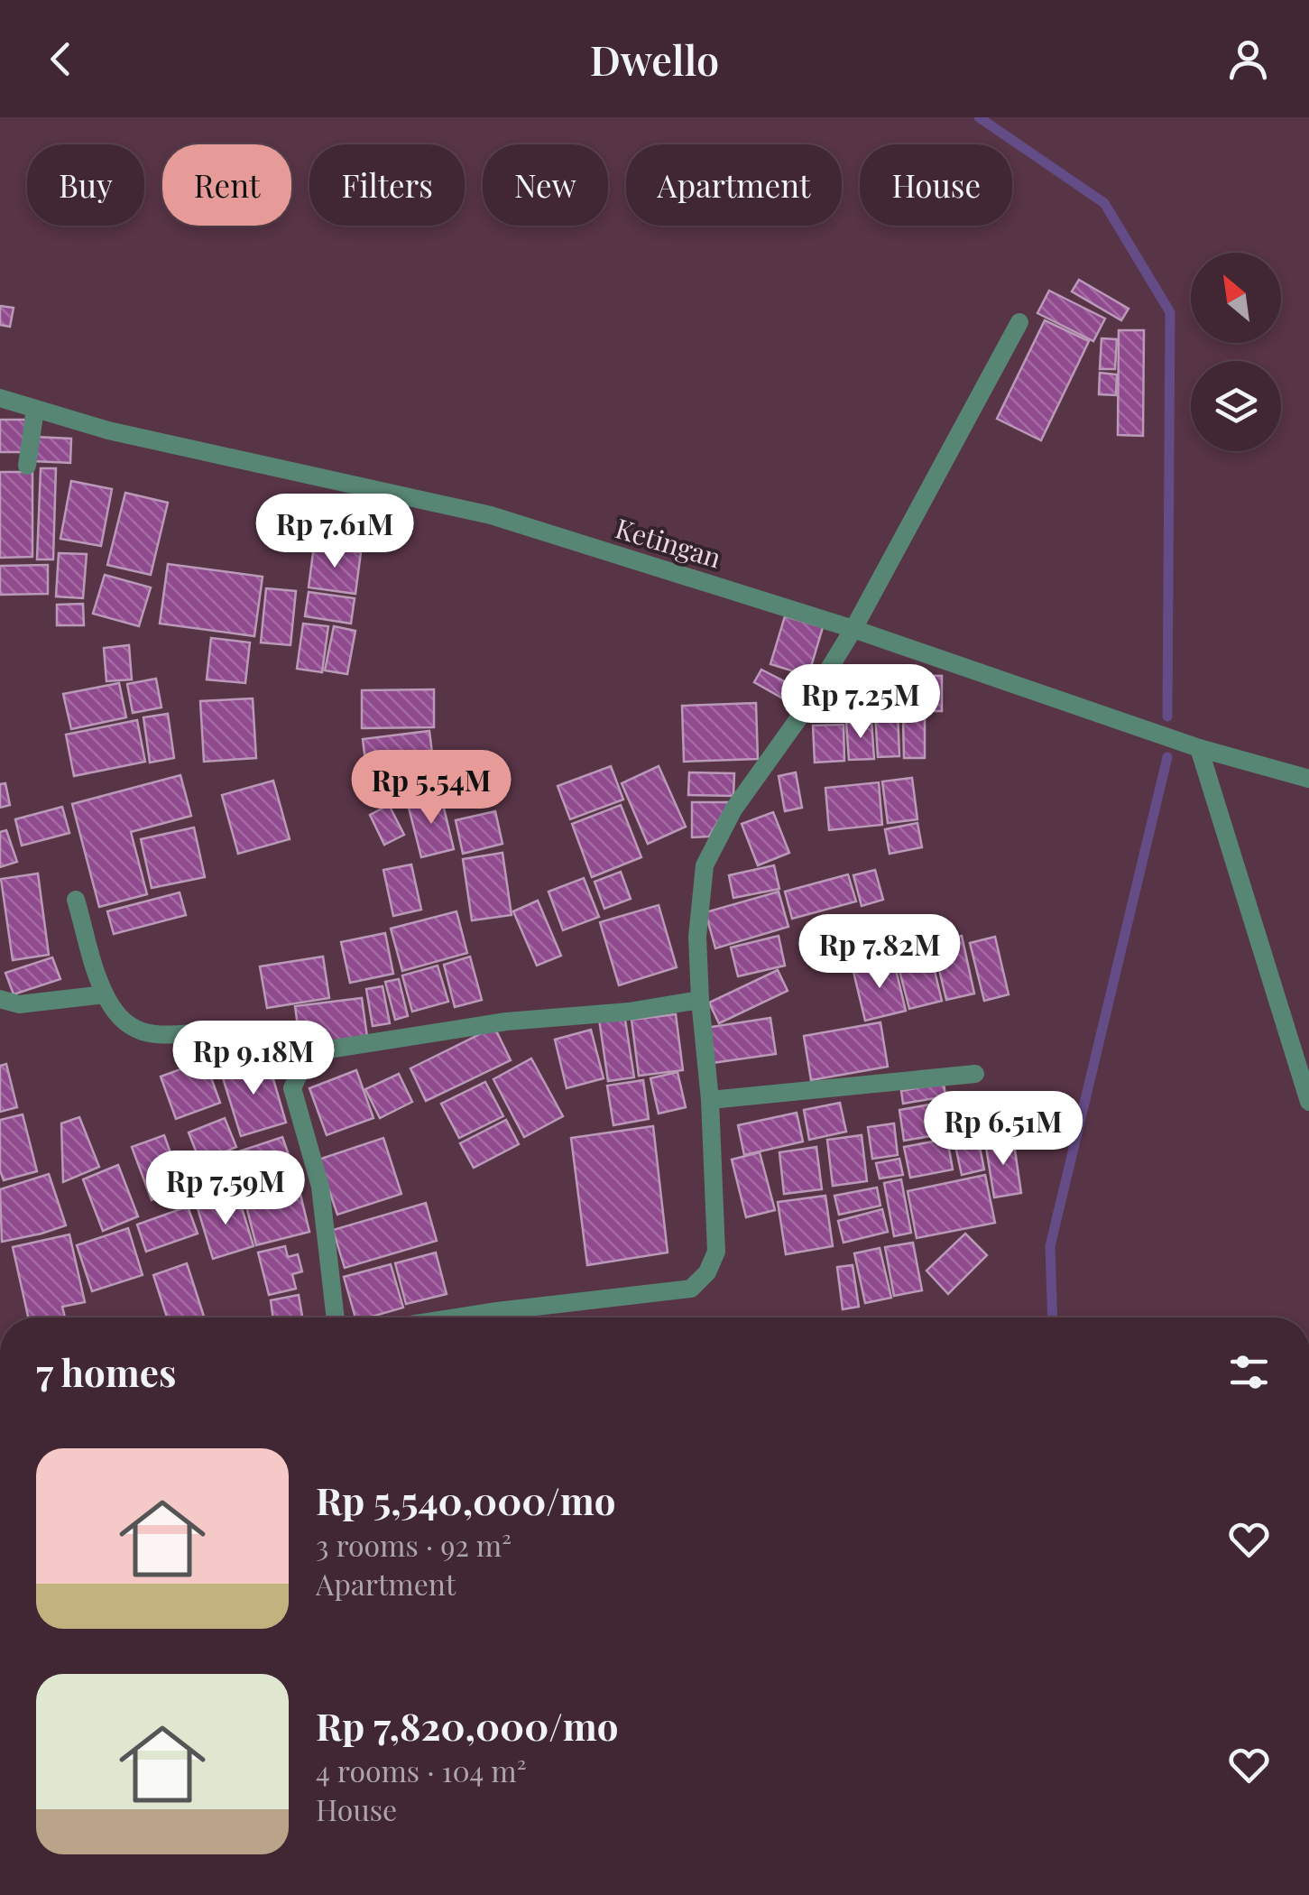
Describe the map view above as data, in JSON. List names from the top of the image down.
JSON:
{
  "streets": {
    "street": ["Ketingan"]
  },
  "north": "top left",
  "page": {
    "header": "Dwello",
    "chip": [
      "Buy",
      "Rent",
      "Filters",
      "New",
      "Apartment",
      "House"
    ],
    "price": [
      "Rp 7.61M",
      "Rp 7.25M",
      "Rp 5.54M",
      "Rp 7.82M",
      "Rp 9.18M",
      "Rp 6.51M",
      "Rp 7.59M"
    ],
    "heading": "7 homes",
    "list": [
      {
        "name": "Rp 5,540,000/mo",
        "note": "3 rooms · 92 m² · Apartment"
      },
      {
        "name": "Rp 7,820,000/mo",
        "note": "4 rooms · 104 m² · House"
      }
    ]
  }
}
